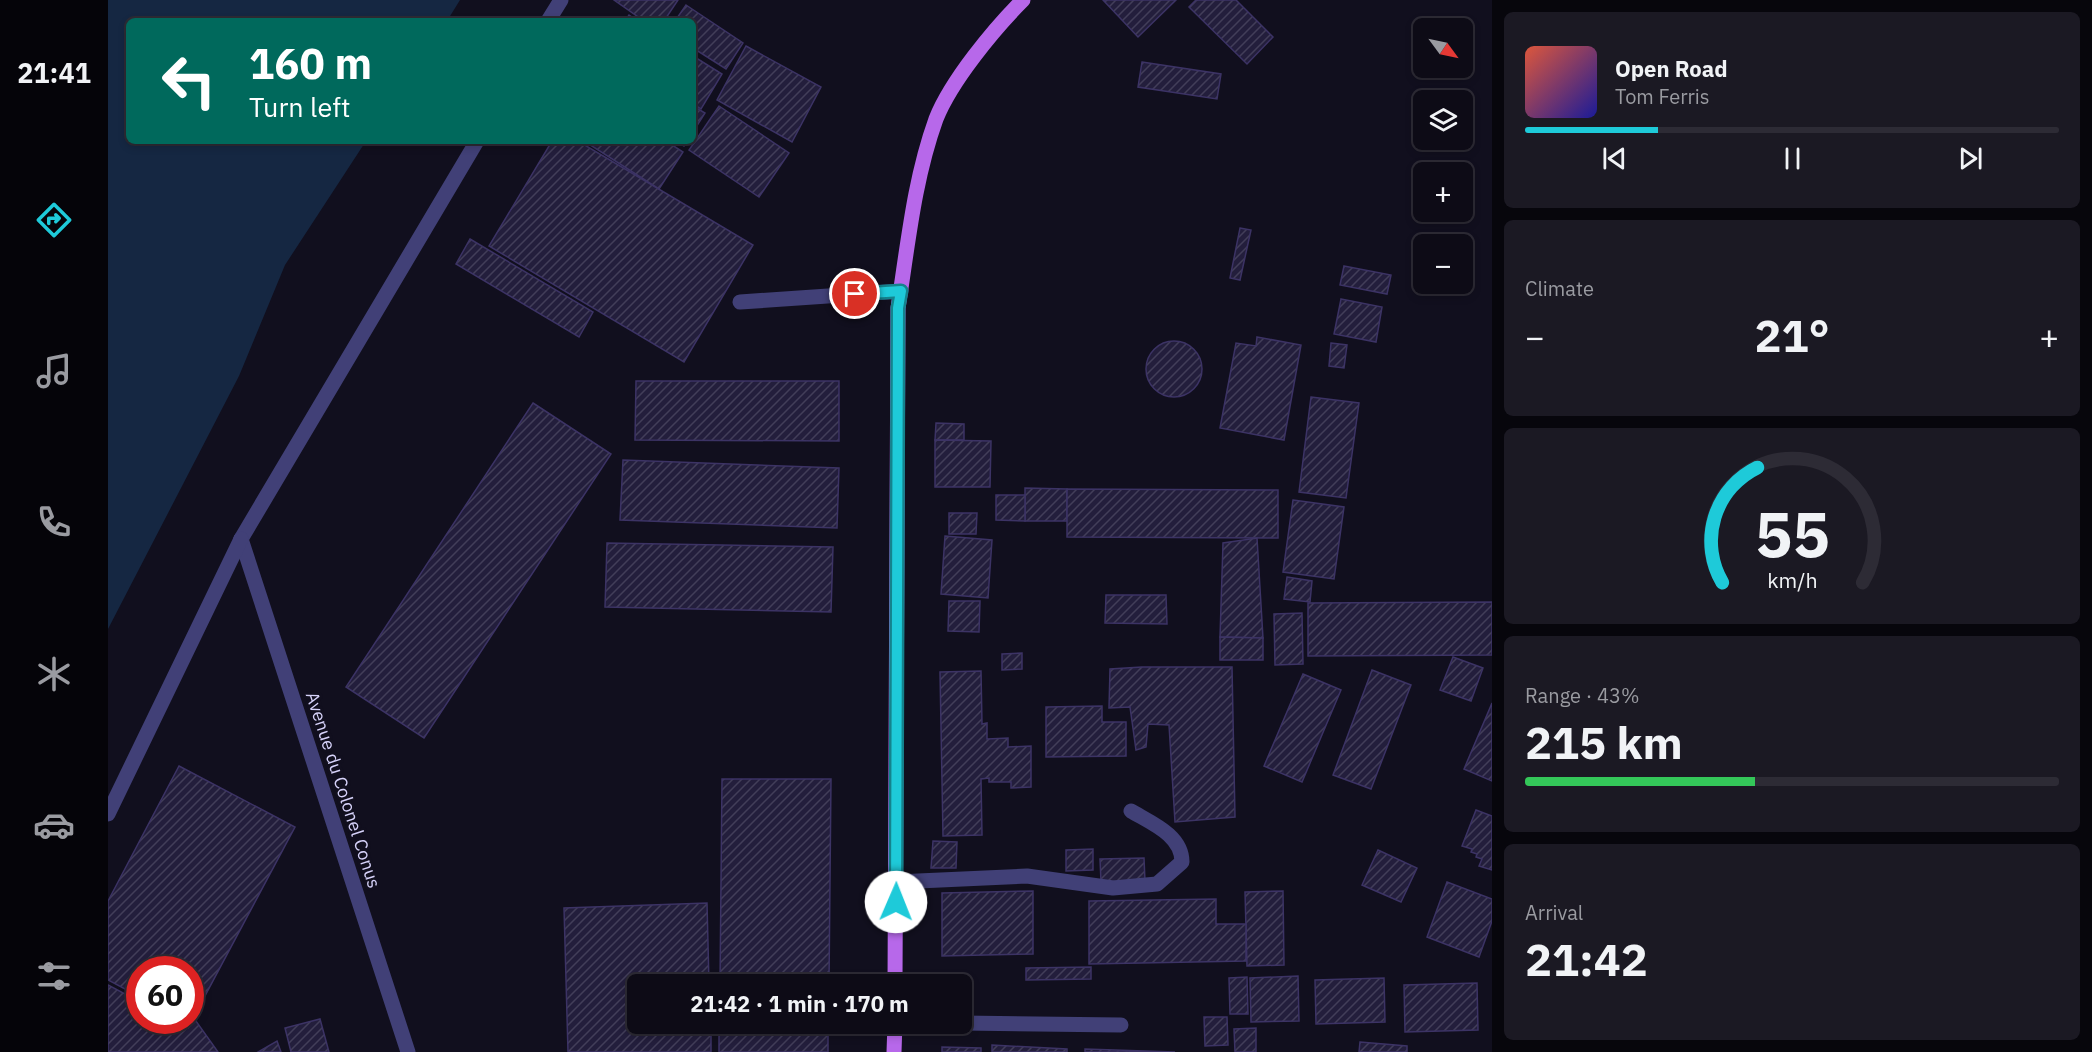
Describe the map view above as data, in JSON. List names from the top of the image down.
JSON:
{
  "streets": {
    "street": ["Avenue du Colonel Conus"]
  },
  "north": "bottom right",
  "page": {
    "tabs": "21:41",
    "map_buttons": ["+", "−"],
    "turn": ["160 m", "Turn left"],
    "song": ["Open Road", "Tom Ferris"],
    "tile": [
      "Climate",
      ["Range · 43%", "215 km"],
      ["Arrival", "21:42"]
    ],
    "heat": ["−", "21°", "+"],
    "limit": "60",
    "trip": "21:42 · 1 min · 170 m",
    "gauge": ["55", "km/h"]
  }
}
